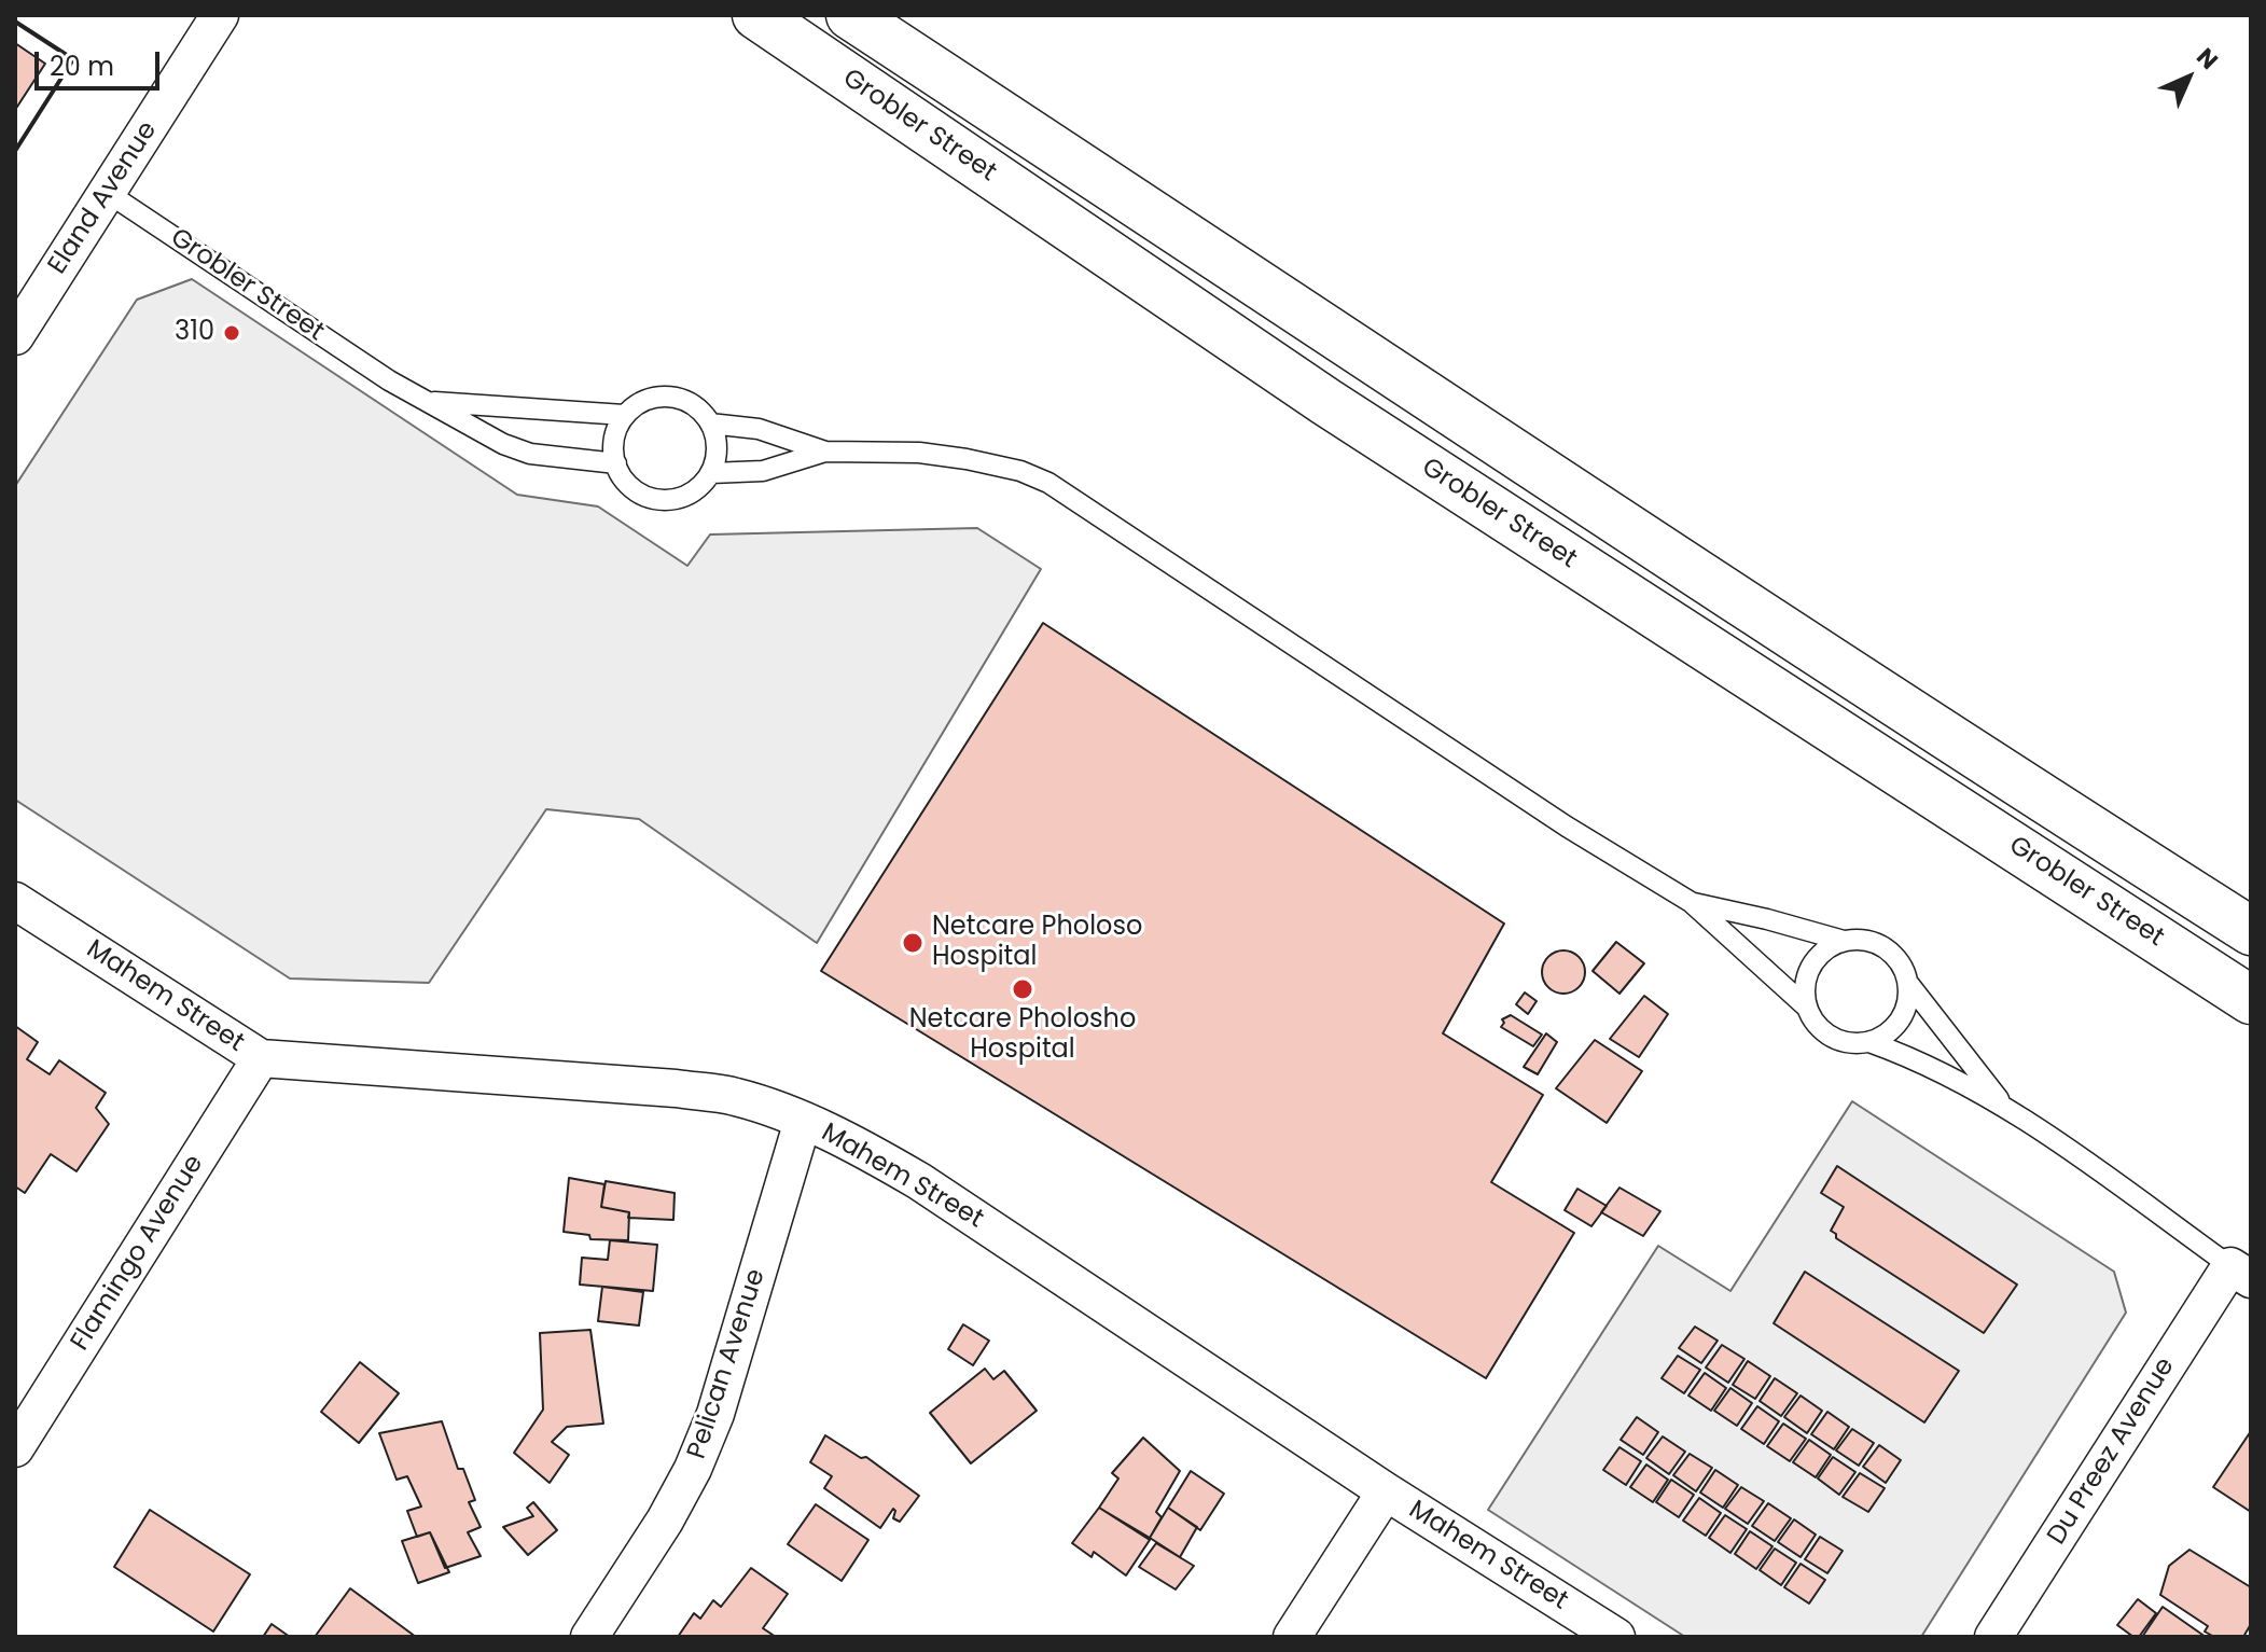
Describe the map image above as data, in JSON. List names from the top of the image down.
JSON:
{
  "streets": {
    "main road": ["Grobler Street"],
    "street": [
      "Eland Avenue",
      "Mahem Street",
      "Flamingo Avenue",
      "Pelican Avenue",
      "Du Preez Avenue"
    ]
  },
  "crossings": [
    ["Grobler Street", "Eland Avenue"],
    ["Mahem Street", "Flamingo Avenue"],
    ["Mahem Street", "Pelican Avenue"]
  ],
  "places": ["310", "Netcare Pholoso Hospital", "Netcare Pholosho Hospital"],
  "scale_bar": "20 m",
  "north": "top right"
}
